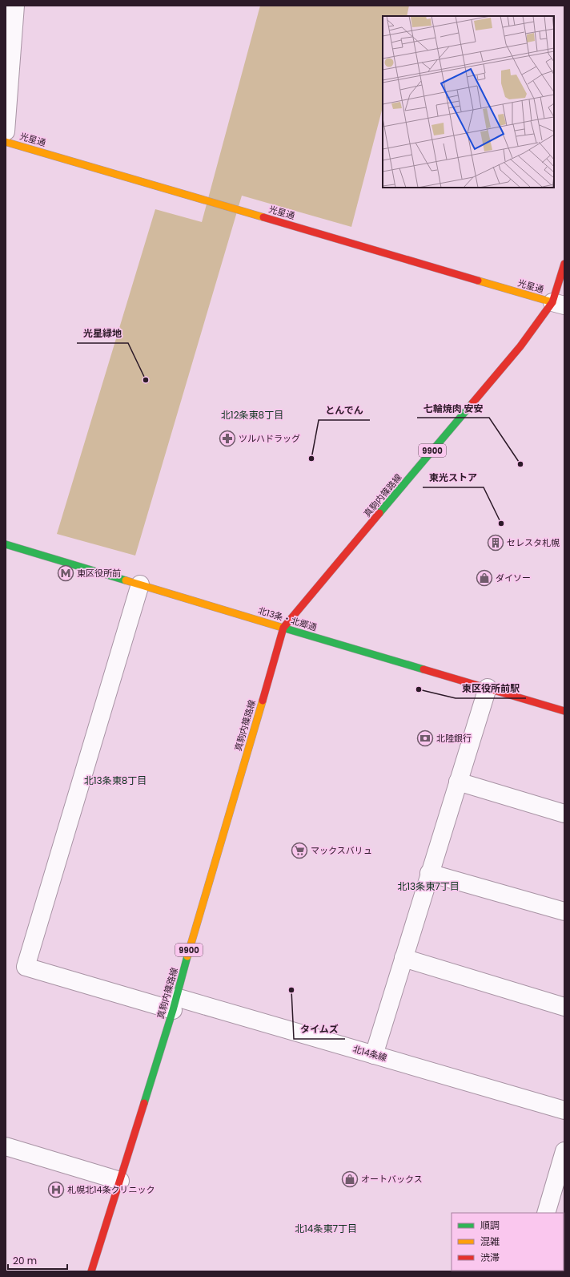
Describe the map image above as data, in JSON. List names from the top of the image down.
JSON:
{
  "streets": {
    "street": [
      "光星通",
      "9900",
      "真駒内篠路線",
      "北13条・北郷通",
      "北14条線"
    ]
  },
  "crossings": [
    ["光星通", "真駒内篠路線"],
    ["真駒内篠路線", "北13条・北郷通"],
    ["真駒内篠路線", "北14条線"],
    ["北13条・北郷通", "北14条線"]
  ],
  "districts": [
    "北12条東8丁目",
    "北13条東8丁目",
    "北13条東7丁目",
    "北14条東7丁目"
  ],
  "places": {
    "other": [
      "光星緑地",
      "とんでん",
      "七輪焼肉 安安",
      "東光ストア",
      "東区役所前駅",
      "タイムズ"
    ],
    "pharmacy": ["ツルハドラッグ"],
    "building": ["セレスタ札幌"],
    "metro station": ["東区役所前"],
    "shop": ["ダイソー", "オートバックス"],
    "bank": ["北陸銀行"],
    "supermarket": ["マックスバリュ"],
    "hospital": ["札幌北14条クリニック"]
  },
  "legend": ["順調", "混雑", "渋滞"],
  "scale_bar": "20 m"
}
